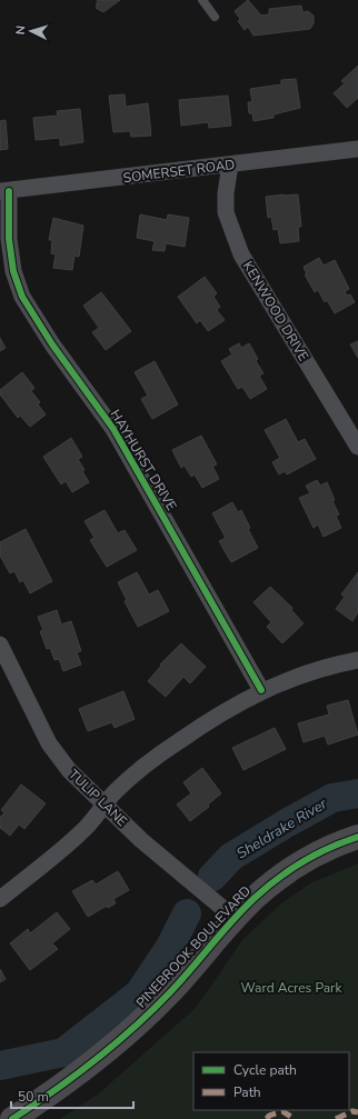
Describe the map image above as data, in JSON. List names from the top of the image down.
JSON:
{
  "streets": {
    "street": [
      "SOMERSET ROAD",
      "KENWOOD DRIVE",
      "HAYHURST DRIVE",
      "TULIP LANE",
      "PINEBROOK BOULEVARD"
    ]
  },
  "crossings": [
    ["SOMERSET ROAD", "KENWOOD DRIVE"],
    ["SOMERSET ROAD", "HAYHURST DRIVE"],
    ["TULIP LANE", "PINEBROOK BOULEVARD"]
  ],
  "water": ["Sheldrake River"],
  "parks": ["Ward Acres Park"],
  "legend": ["Cycle path", "Path"],
  "scale_bar": "50 m",
  "north": "left"
}
